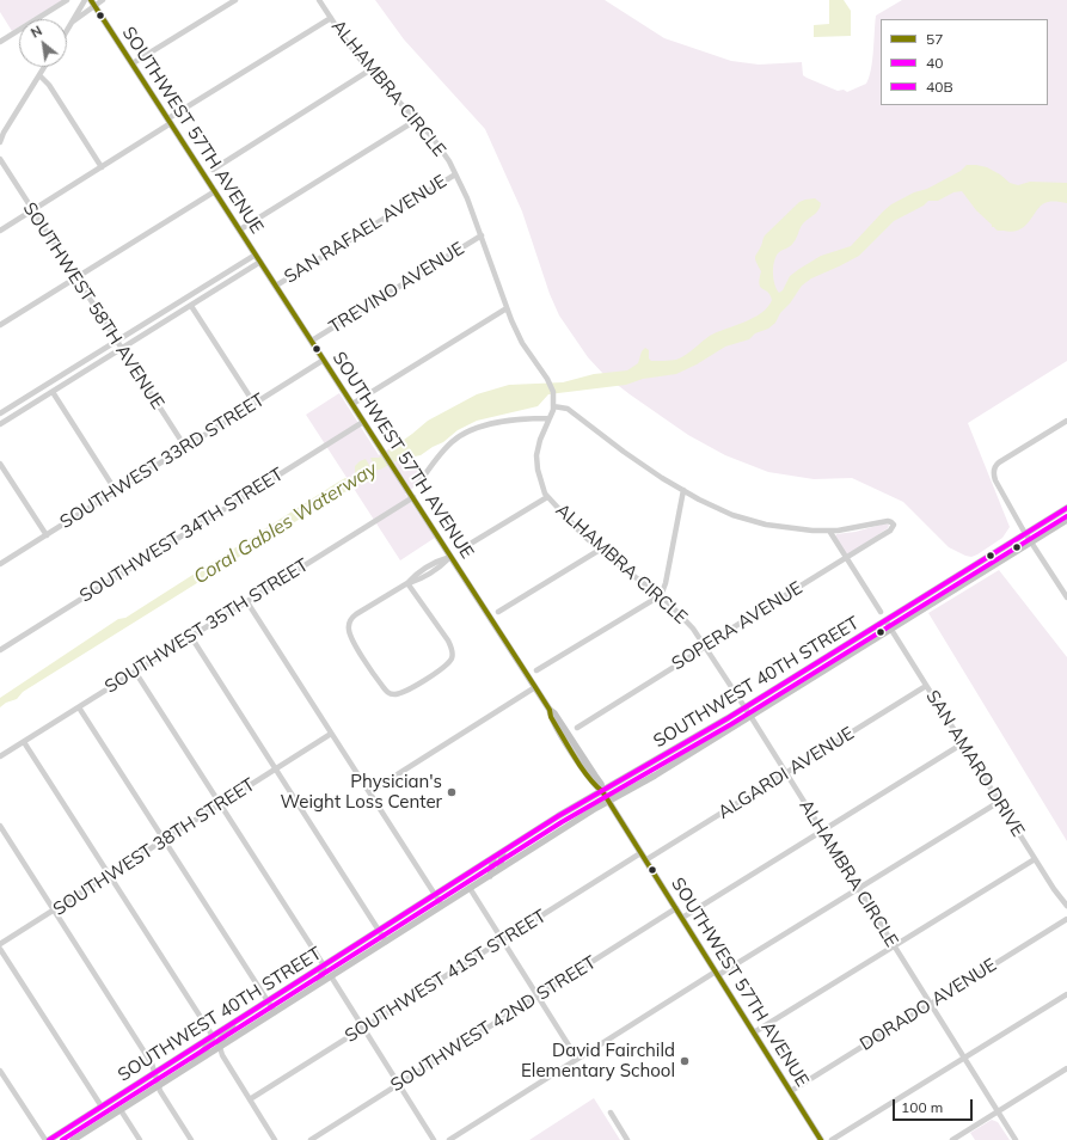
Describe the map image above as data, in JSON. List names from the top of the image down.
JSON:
{
  "streets": {
    "main road": ["SOUTHWEST 57TH AVENUE", "SOUTHWEST 40TH STREET"],
    "street": [
      "ALHAMBRA CIRCLE",
      "SAN RAFAEL AVENUE",
      "TREVINO AVENUE",
      "SOUTHWEST 58TH AVENUE",
      "SOUTHWEST 33RD STREET",
      "SOUTHWEST 34TH STREET",
      "SOUTHWEST 35TH STREET",
      "SOPERA AVENUE",
      "SAN AMARO DRIVE",
      "ALGARDI AVENUE",
      "SOUTHWEST 38TH STREET",
      "SOUTHWEST 41ST STREET",
      "DORADO AVENUE",
      "SOUTHWEST 42ND STREET"
    ]
  },
  "crossings": [
    ["ALHAMBRA CIRCLE", "SAN RAFAEL AVENUE"],
    ["ALHAMBRA CIRCLE", "TREVINO AVENUE"],
    ["ALHAMBRA CIRCLE", "SOPERA AVENUE"],
    ["ALHAMBRA CIRCLE", "SOUTHWEST 40TH STREET"],
    ["ALHAMBRA CIRCLE", "ALGARDI AVENUE"],
    ["ALHAMBRA CIRCLE", "DORADO AVENUE"],
    ["SOUTHWEST 57TH AVENUE", "SAN RAFAEL AVENUE"],
    ["SOUTHWEST 57TH AVENUE", "TREVINO AVENUE"],
    ["SOUTHWEST 57TH AVENUE", "SOUTHWEST 33RD STREET"],
    ["SOUTHWEST 57TH AVENUE", "SOUTHWEST 34TH STREET"],
    ["SOUTHWEST 57TH AVENUE", "SOUTHWEST 35TH STREET"],
    ["SOUTHWEST 57TH AVENUE", "SOUTHWEST 40TH STREET"],
    ["SOUTHWEST 57TH AVENUE", "ALGARDI AVENUE"],
    ["SOUTHWEST 57TH AVENUE", "SOUTHWEST 41ST STREET"],
    ["SOUTHWEST 57TH AVENUE", "DORADO AVENUE"],
    ["SOUTHWEST 57TH AVENUE", "SOUTHWEST 42ND STREET"],
    ["SOUTHWEST 58TH AVENUE", "SOUTHWEST 33RD STREET"],
    ["SOUTHWEST 40TH STREET", "SAN AMARO DRIVE"],
    ["SAN AMARO DRIVE", "ALGARDI AVENUE"]
  ],
  "water": ["Coral Gables Waterway"],
  "places": ["Physician's Weight Loss Center", "David Fairchild Elementary School"],
  "lines": ["transit line 57", "transit line 40", "transit line 40B"],
  "legend": ["57", "40", "40B"],
  "scale_bar": "100 m",
  "north": "top left"
}
